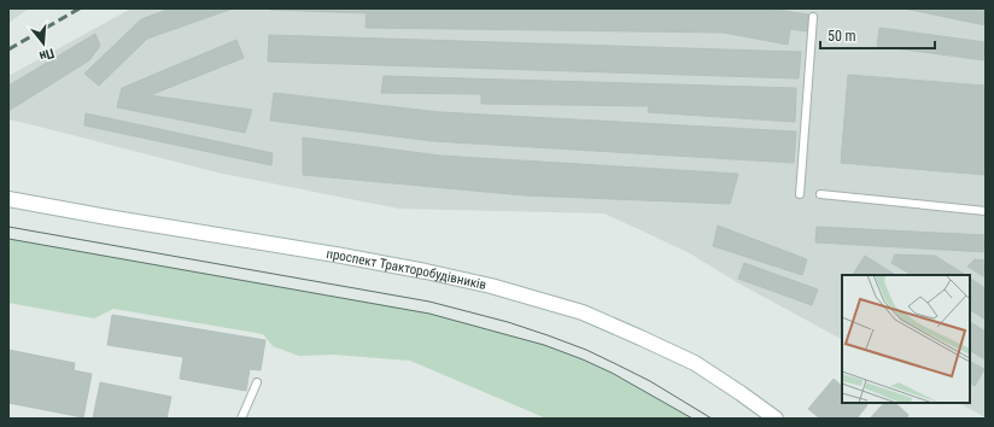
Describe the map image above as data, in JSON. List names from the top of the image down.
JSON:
{
  "streets": {
    "main road": ["проспект Тракторобудівників"]
  },
  "scale_bar": "50 m",
  "north": "bottom"
}
